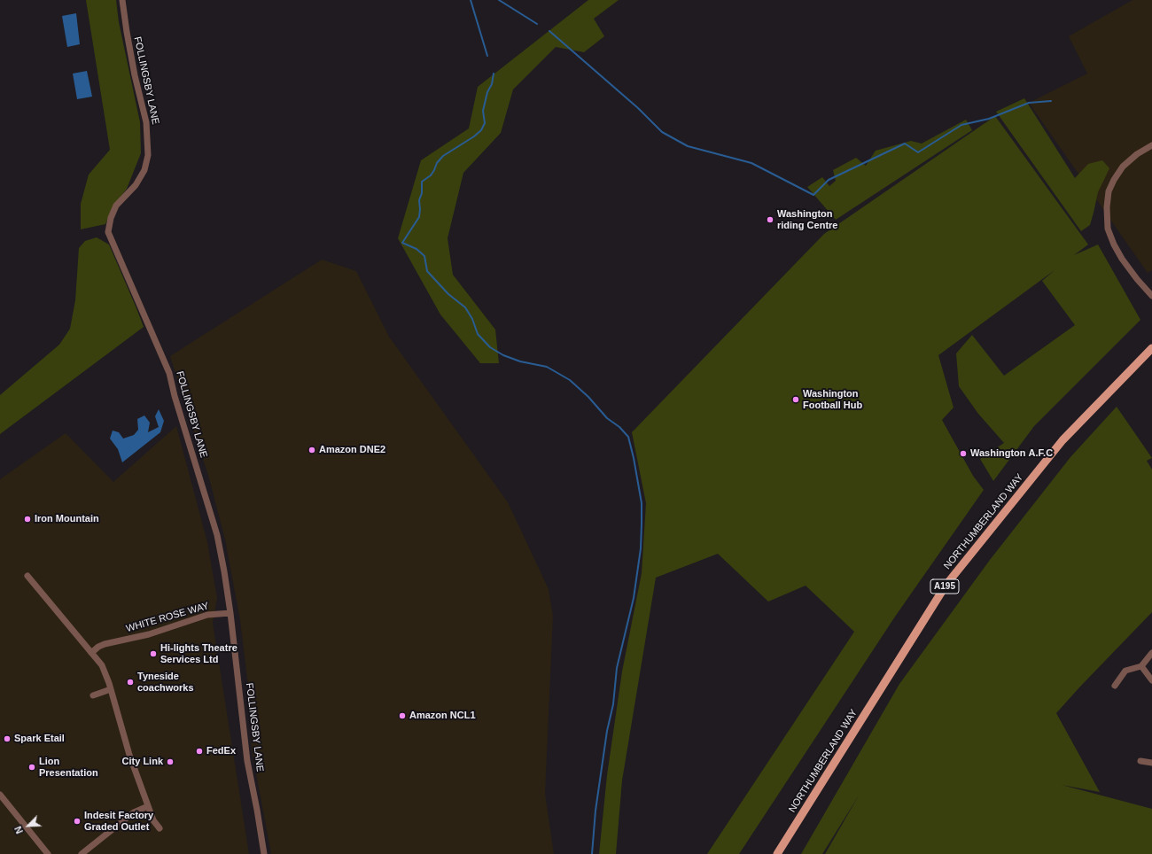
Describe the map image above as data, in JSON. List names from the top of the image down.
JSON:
{
  "streets": {
    "main road": ["NORTHUMBERLAND WAY", "A195"],
    "street": ["FOLLINGSBY LANE", "WHITE ROSE WAY"]
  },
  "crossings": [
    ["FOLLINGSBY LANE", "WHITE ROSE WAY"]
  ],
  "places": [
    "Washington riding Centre",
    "Washington Football Hub",
    "Amazon DNE2",
    "Washington A.F.C",
    "Iron Mountain",
    "Hi-lights Theatre Services Ltd",
    "Tyneside coachworks",
    "Amazon NCL1",
    "Spark Etail",
    "FedEx",
    "City Link",
    "Lion Presentation",
    "Indesit Factory Graded Outlet"
  ],
  "north": "bottom left"
}
